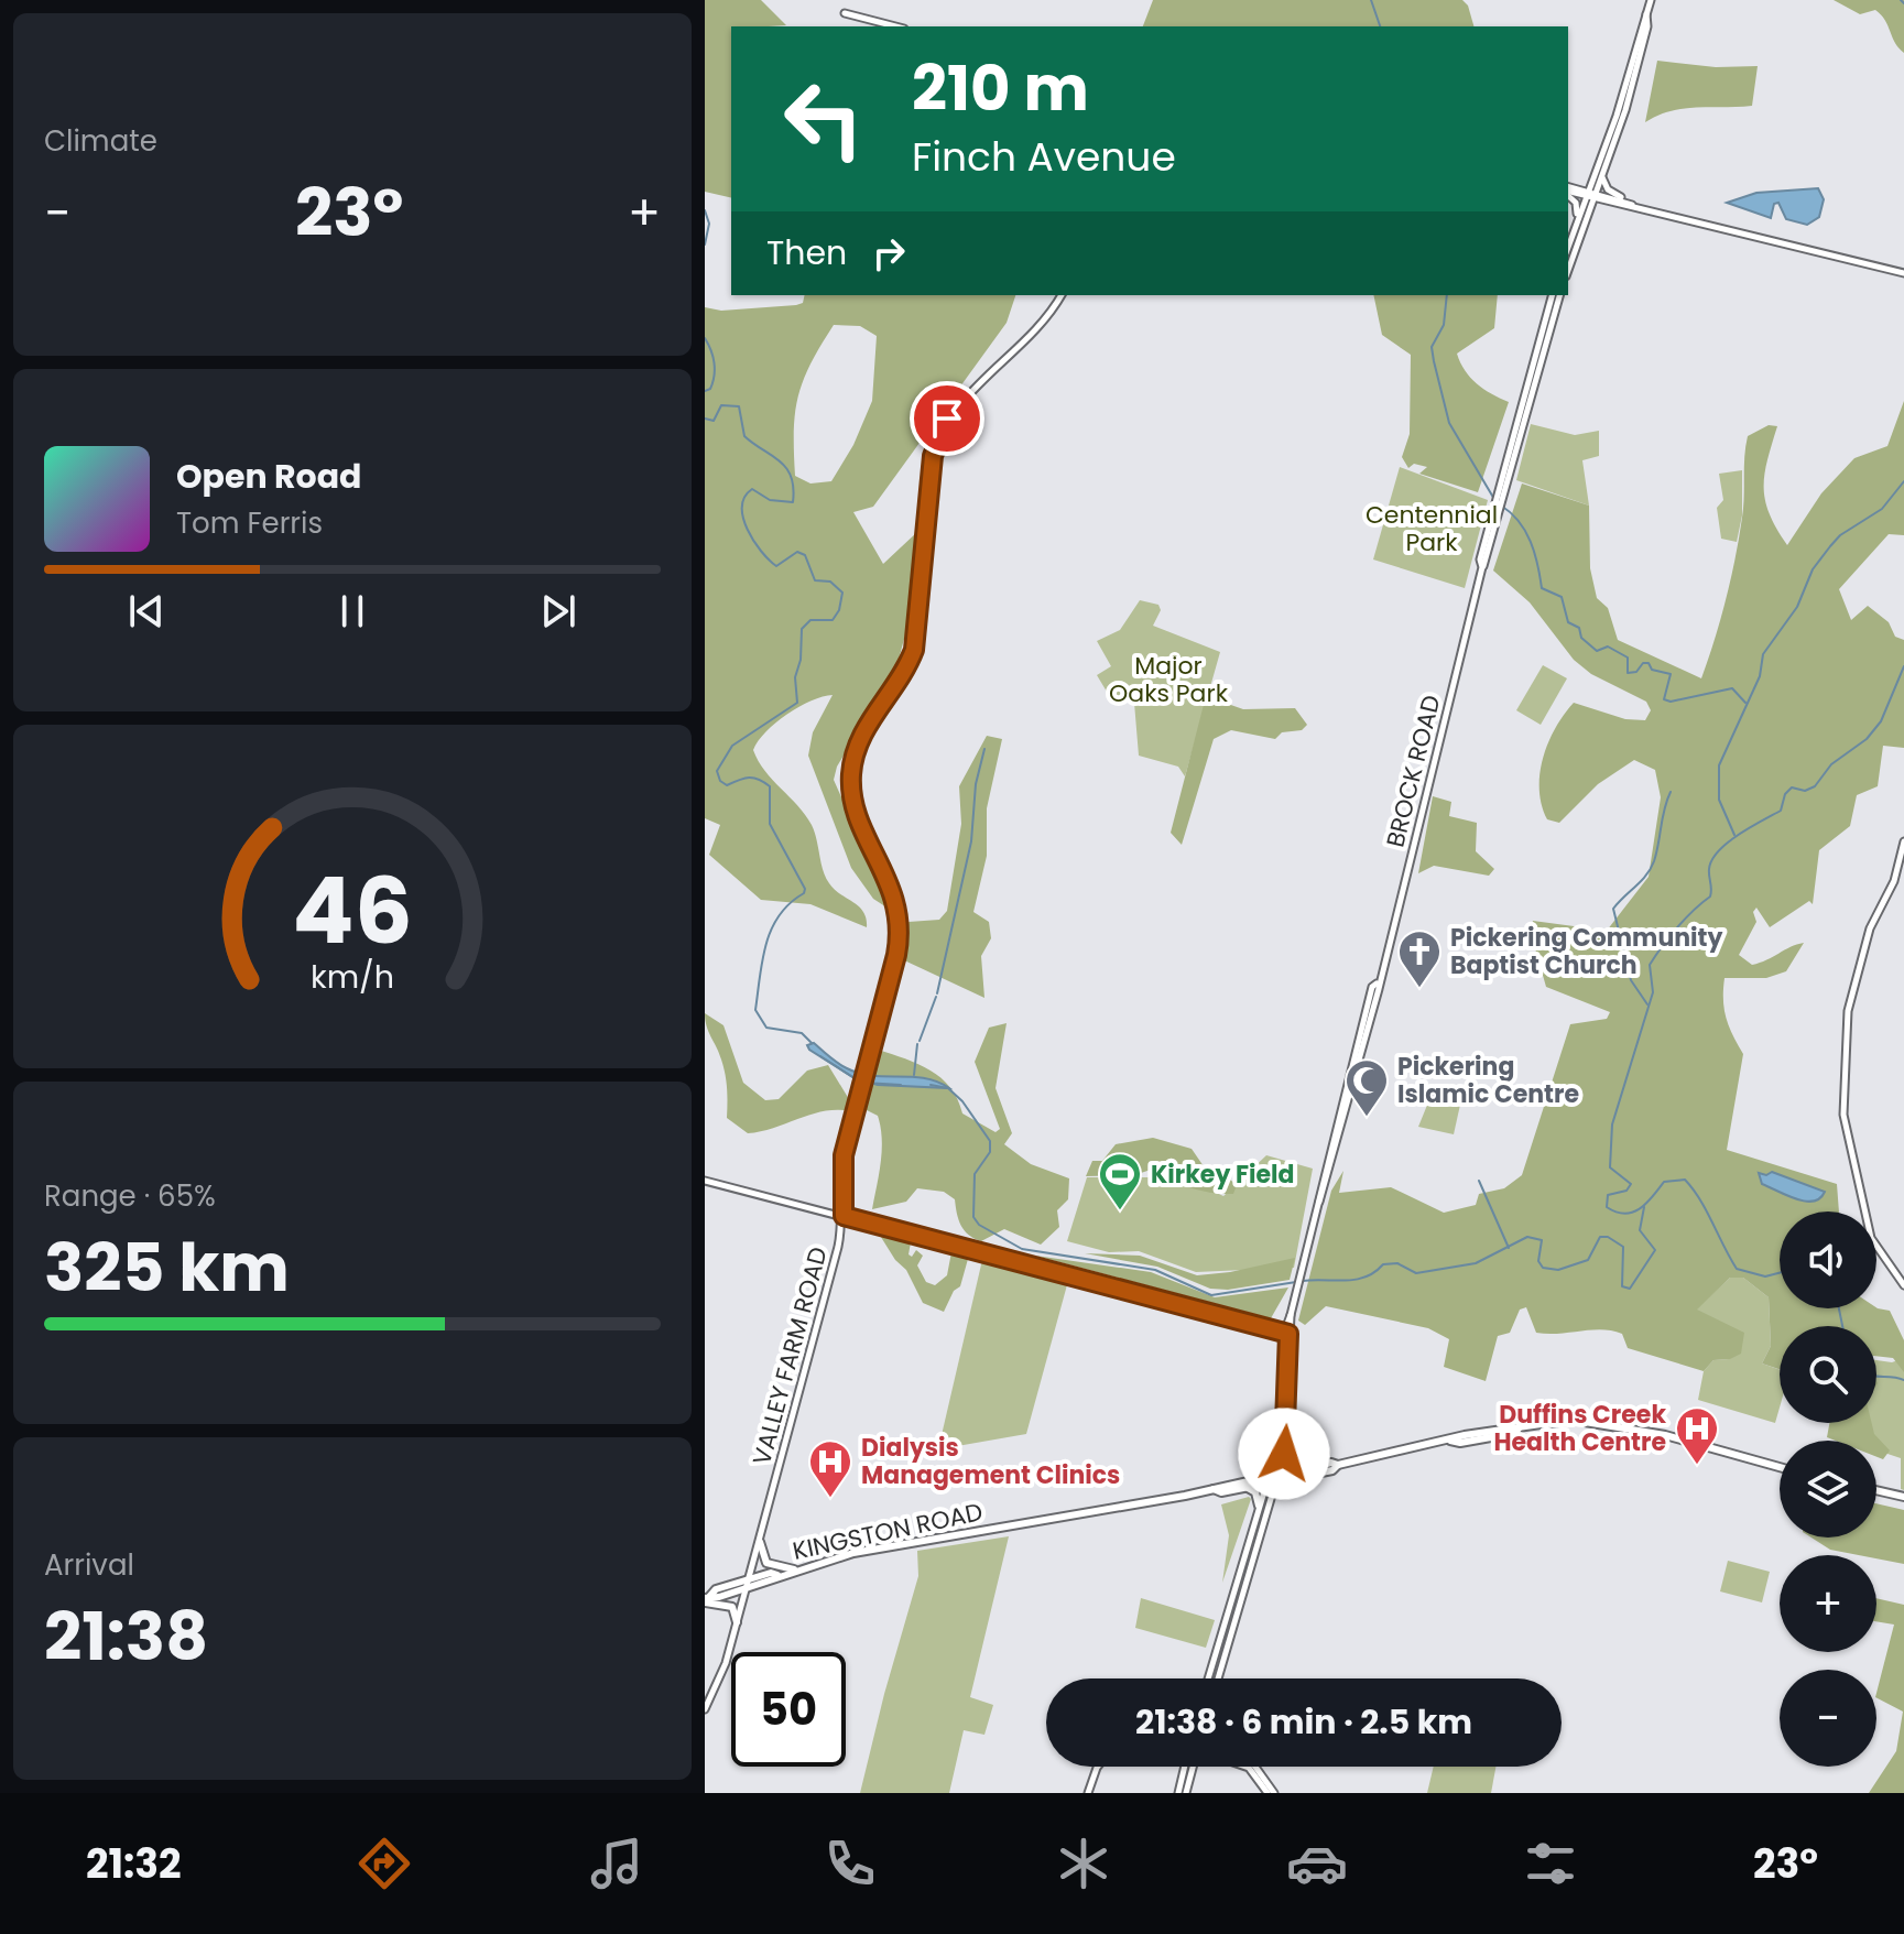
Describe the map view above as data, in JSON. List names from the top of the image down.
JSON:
{
  "streets": {
    "main road": ["BROCK ROAD", "VALLEY FARM ROAD", "KINGSTON ROAD"]
  },
  "crossings": [
    ["BROCK ROAD", "KINGSTON ROAD"],
    ["VALLEY FARM ROAD", "KINGSTON ROAD"]
  ],
  "parks": ["Centennial Park", "Major Oaks Park"],
  "places": {
    "church": ["Pickering Community Baptist Church"],
    "mosque": ["Pickering Islamic Centre"],
    "sports": ["Kirkey Field"],
    "hospital": ["Duffins Creek Health Centre", "Dialysis Management Clinics"]
  },
  "page": {
    "tile": [
      "Climate",
      ["Range · 65%", "325 km"],
      ["Arrival", "21:38"]
    ],
    "turn": ["210 m", "Finch Avenue"],
    "heat": ["−", "23°", "+"],
    "then": "Then",
    "song": ["Open Road", "Tom Ferris"],
    "map_buttons": ["+", "−"],
    "limit": "50",
    "trip": "21:38 · 6 min · 2.5 km",
    "tabs": ["21:32", "23°"],
    "gauge": ["46", "km/h"]
  }
}
